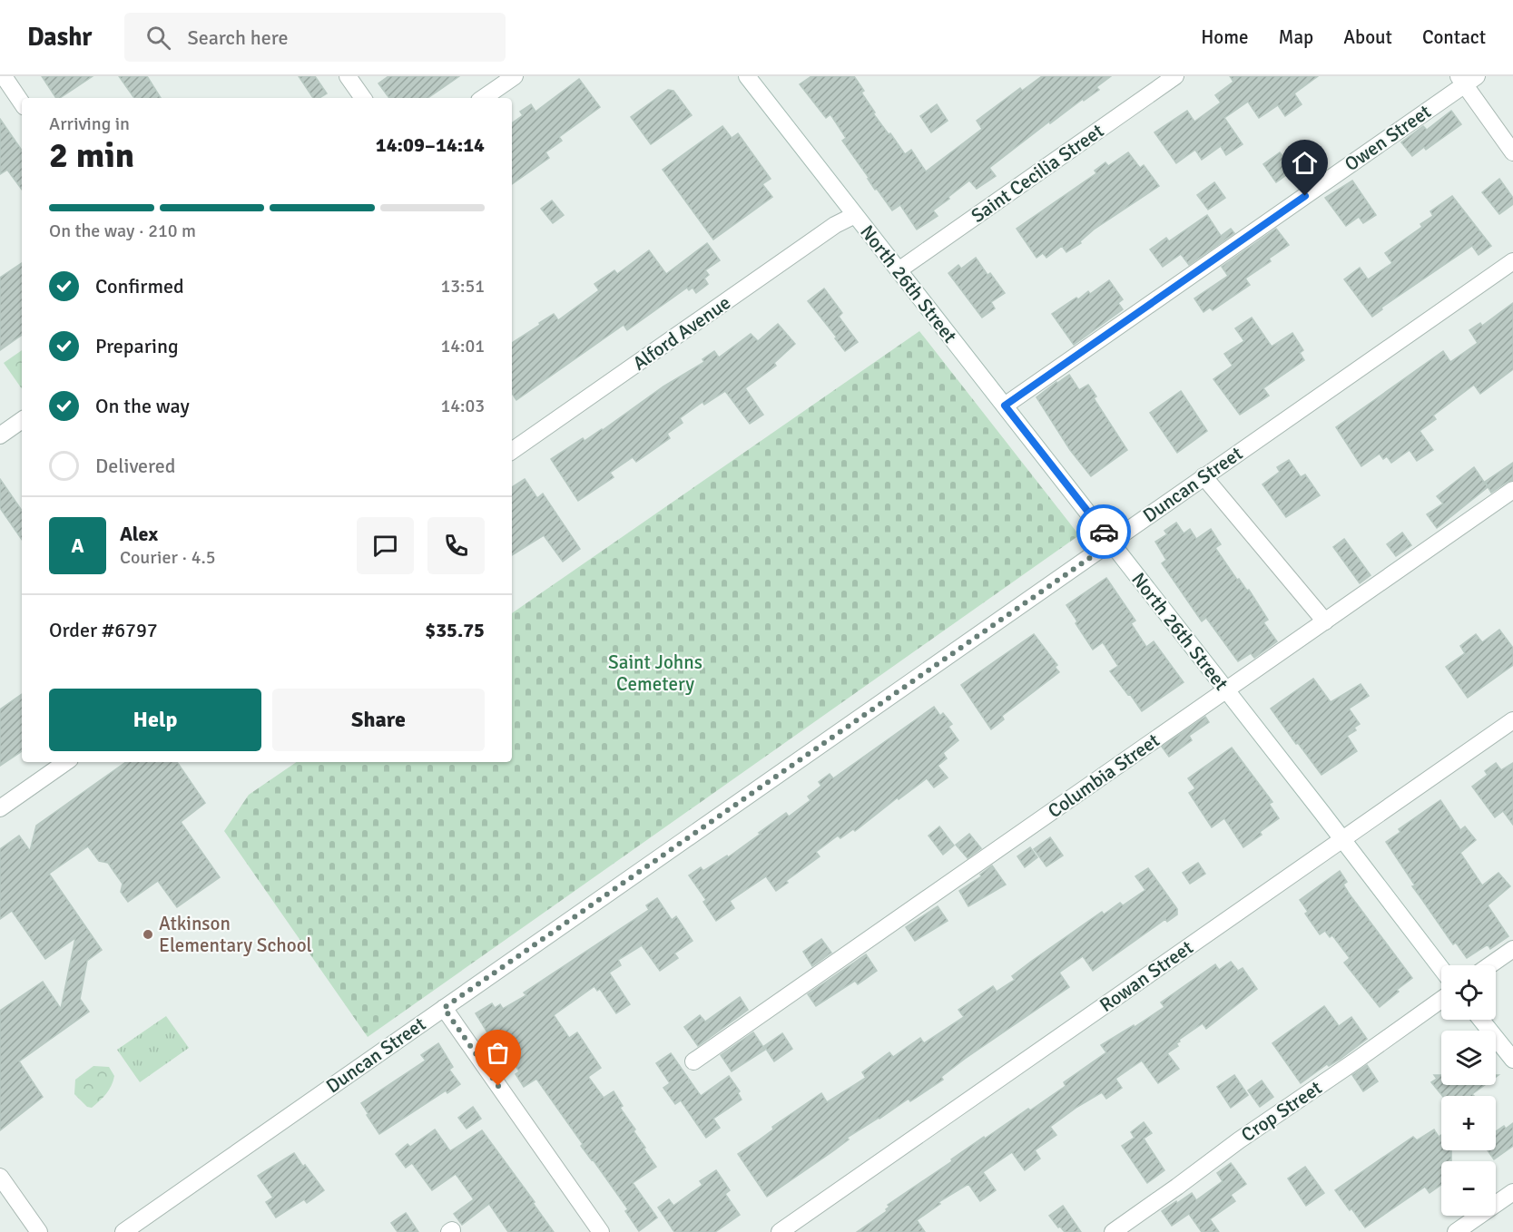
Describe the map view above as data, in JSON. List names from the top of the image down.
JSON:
{
  "streets": {
    "street": [
      "Owen Street",
      "Saint Cecilia Street",
      "North 26th Street",
      "Alford Avenue",
      "Duncan Street",
      "Columbia Street",
      "Rowan Street",
      "Crop Street"
    ]
  },
  "crossings": [
    ["Owen Street", "North 26th Street"],
    ["Saint Cecilia Street", "North 26th Street"],
    ["North 26th Street", "Alford Avenue"],
    ["North 26th Street", "Duncan Street"],
    ["North 26th Street", "Columbia Street"],
    ["North 26th Street", "Rowan Street"]
  ],
  "parks": ["Saint Johns Cemetery"],
  "places": ["Atkinson Elementary School"],
  "page": {
    "header": "Dashr",
    "search": "Search here",
    "nav": [
      "Home",
      "Map",
      "About",
      "Contact"
    ],
    "heading": ["2 min", "Arriving in", "14:09–14:14"],
    "panel": [
      "Alex",
      "Courier · 4.5",
      "Order #6797",
      "$35.75"
    ],
    "bar": "On the way · 210 m",
    "list": [
      ["Confirmed", "13:51"],
      ["Preparing", "14:01"],
      ["On the way", "14:03"],
      "Delivered"
    ],
    "round": "A",
    "buttons": ["Help", "Share"],
    "map_buttons": ["+", "−"]
  }
}
